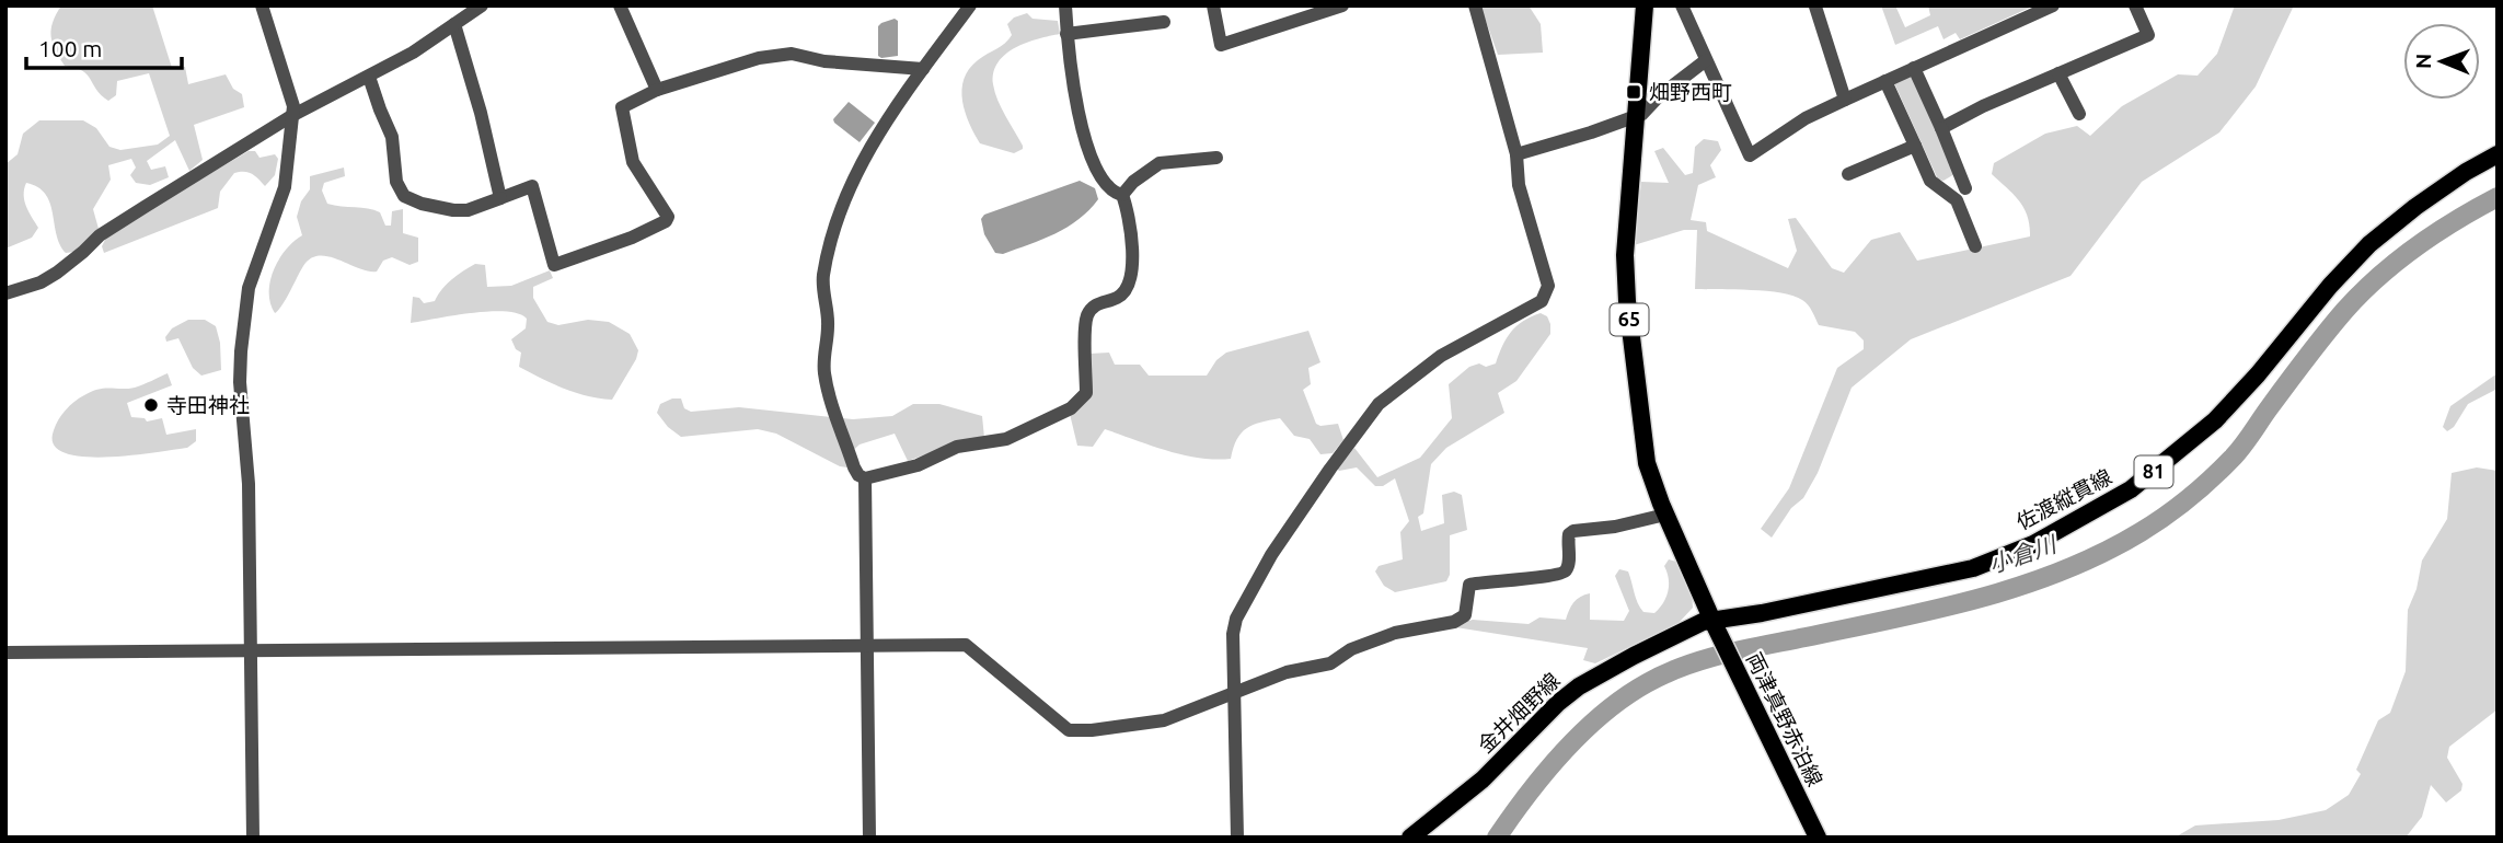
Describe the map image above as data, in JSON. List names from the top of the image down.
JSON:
{
  "streets": {
    "main road": [
      "65",
      "81",
      "佐渡縦貫線",
      "金井畑野線",
      "両津真野赤泊線"
    ]
  },
  "crossings": [
    ["65", "佐渡縦貫線"],
    ["65", "金井畑野線"],
    ["65", "両津真野赤泊線"],
    ["佐渡縦貫線", "金井畑野線"],
    ["佐渡縦貫線", "両津真野赤泊線"],
    ["金井畑野線", "両津真野赤泊線"]
  ],
  "water": ["小倉川"],
  "places": {
    "transit": ["畑野西町"],
    "other": ["寺田神社"]
  },
  "scale_bar": "100 m",
  "north": "left"
}
